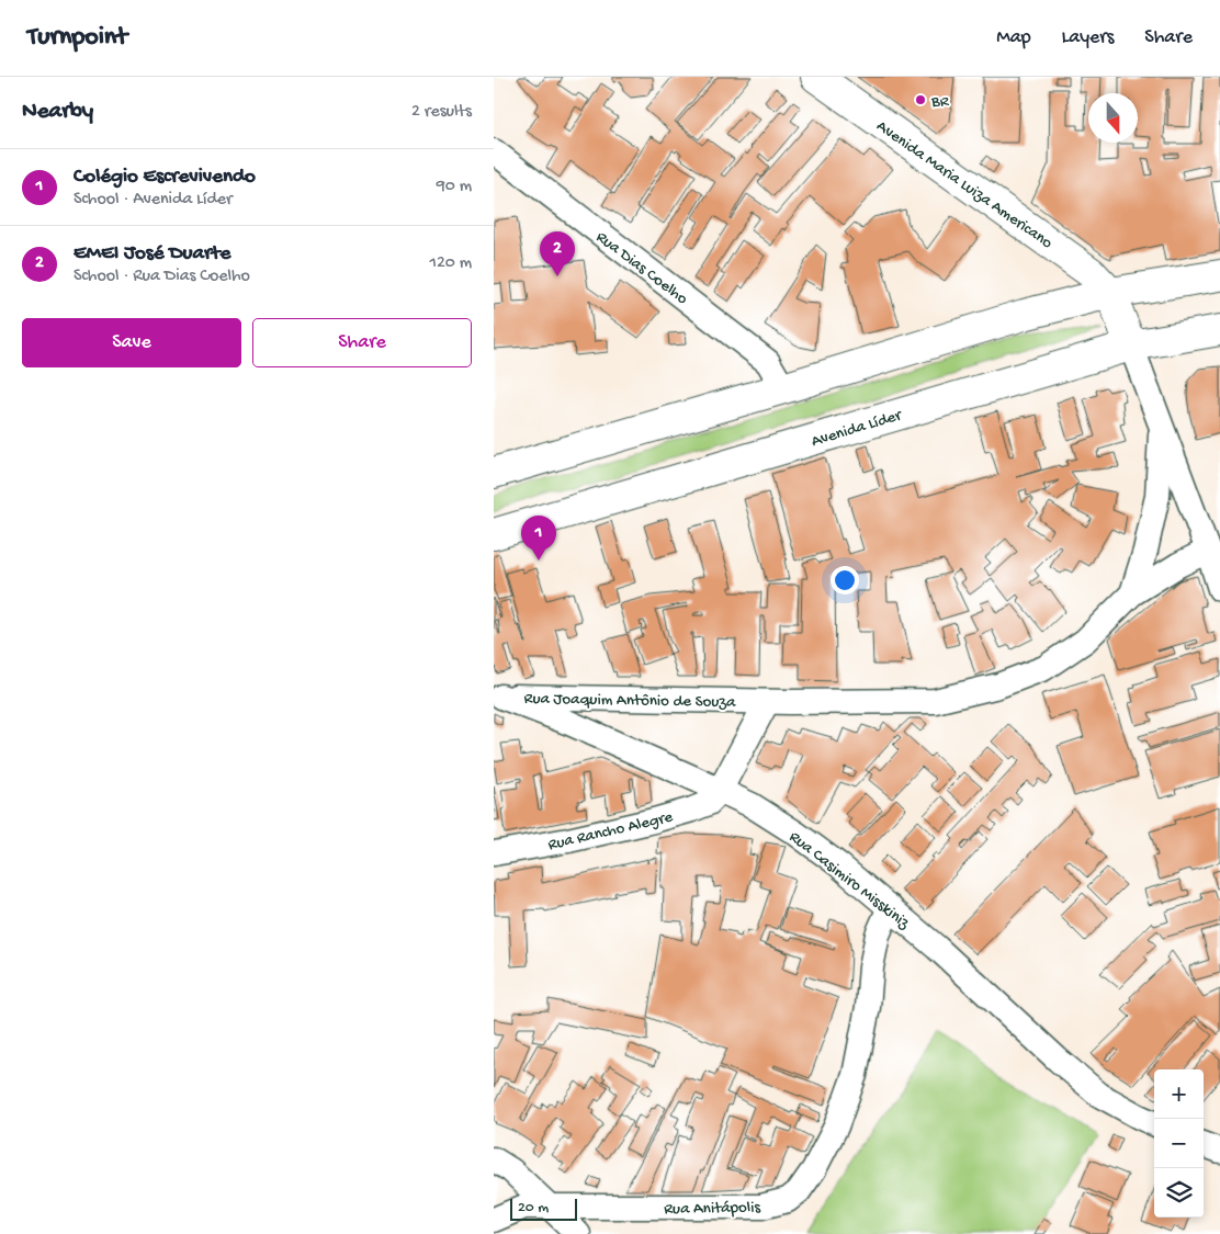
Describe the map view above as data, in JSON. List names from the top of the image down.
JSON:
{
  "streets": {
    "main road": ["Avenida Maria Luiza Americano", "Avenida Líder"],
    "street": [
      "Rua Dias Coelho",
      "Rua Joaquim Antônio de Souza",
      "Rua Rancho Alegre",
      "Rua Casimiro Misskiniz",
      "Rua Anitápolis"
    ]
  },
  "crossings": [
    ["Rua Joaquim Antônio de Souza", "Rua Rancho Alegre"],
    ["Rua Joaquim Antônio de Souza", "Rua Casimiro Misskiniz"],
    ["Rua Rancho Alegre", "Rua Casimiro Misskiniz"],
    ["Rua Casimiro Misskiniz", "Rua Anitápolis"]
  ],
  "places": ["BR"],
  "scale_bar": "20 m",
  "north": "bottom",
  "page": {
    "header": "Turnpoint",
    "nav": ["Map", "Layers", "Share"],
    "heading": ["Nearby", "2 results"],
    "list": [
      {
        "mark": "1",
        "name": "Colégio Escrevivendo",
        "note": "School · Avenida Líder",
        "value": "90 m"
      },
      {
        "mark": "2",
        "name": "EMEI José Duarte",
        "note": "School · Rua Dias Coelho",
        "value": "120 m"
      }
    ],
    "pins": ["2", "1"],
    "buttons": ["Save", "Share"],
    "map_buttons": ["+", "−"],
    "scale": "20 m"
  }
}
